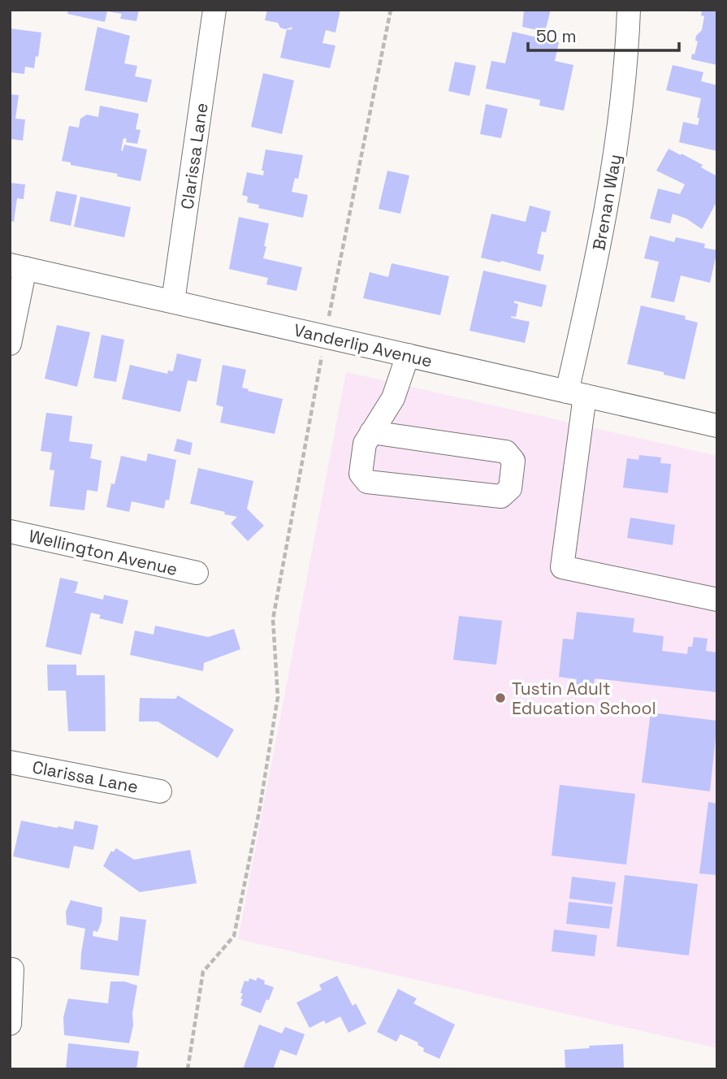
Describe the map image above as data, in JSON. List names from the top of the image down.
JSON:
{
  "streets": {
    "street": [
      "Clarissa Lane",
      "Brenan Way",
      "Vanderlip Avenue",
      "Wellington Avenue"
    ]
  },
  "crossings": [
    ["Clarissa Lane", "Vanderlip Avenue"],
    ["Brenan Way", "Vanderlip Avenue"]
  ],
  "places": ["Tustin Adult Education School"],
  "scale_bar": "50 m"
}
